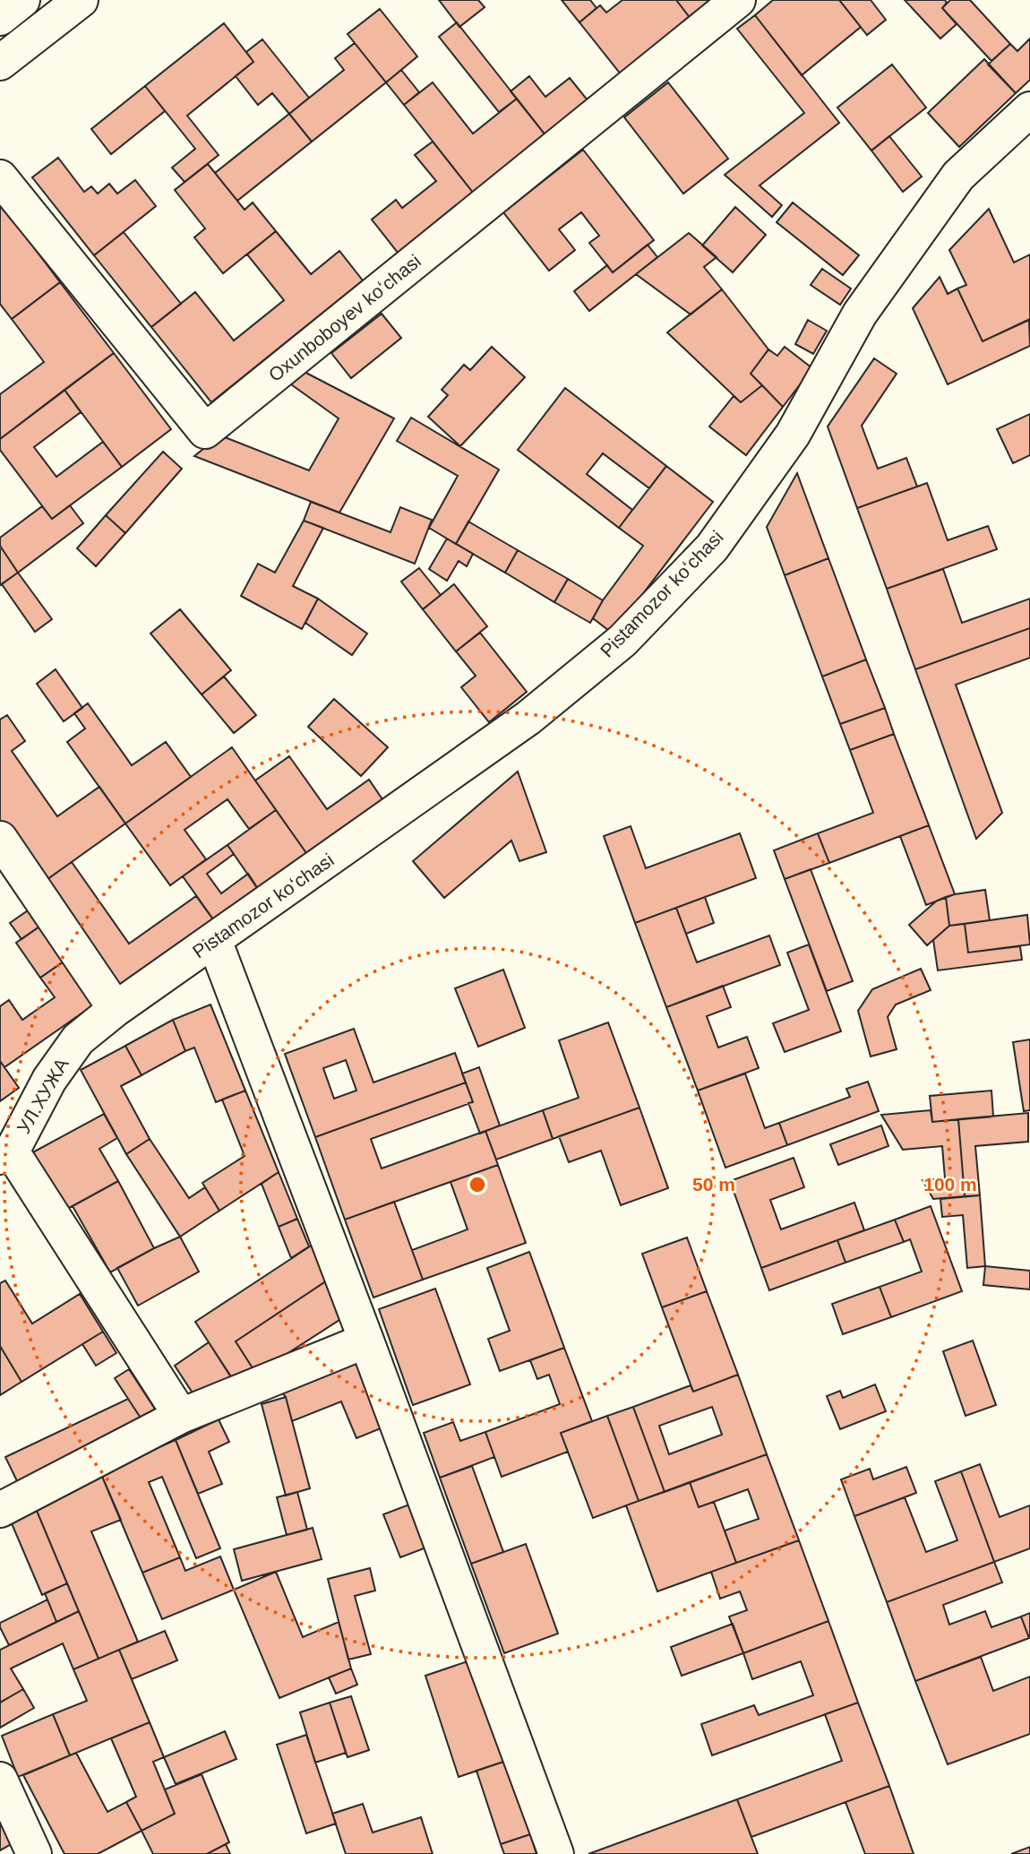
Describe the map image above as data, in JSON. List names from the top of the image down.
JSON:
{
  "streets": {
    "street": ["Oxunboboyev koʻchasi", "Pistamozor koʻchasi", "УЛ.ХУЖА"]
  },
  "crossings": [
    ["Pistamozor koʻchasi", "УЛ.ХУЖА"]
  ],
  "rings": ["50 m", "100 m"]
}
